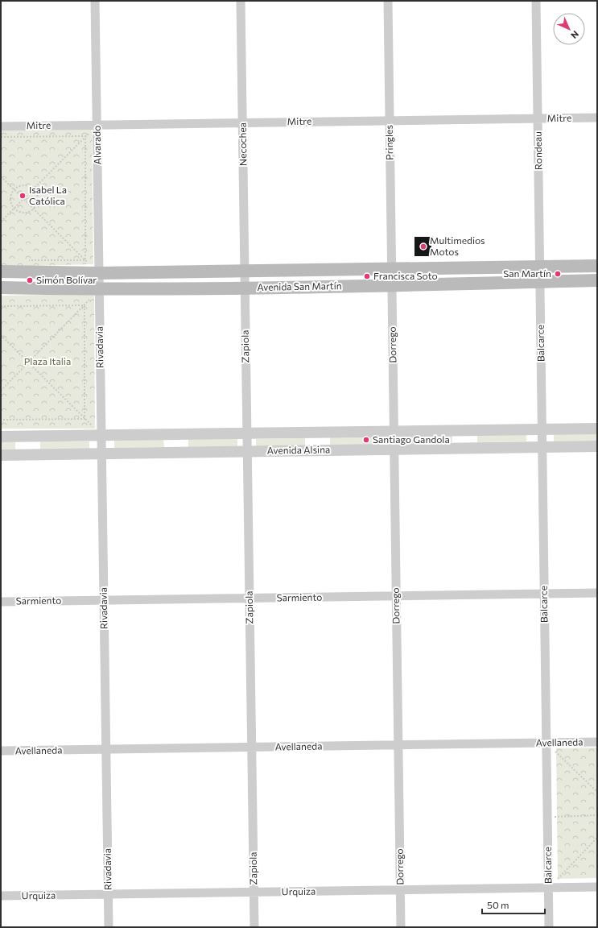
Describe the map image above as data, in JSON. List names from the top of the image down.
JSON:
{
  "streets": {
    "main road": ["Avenida San Martín"],
    "street": [
      "Mitre",
      "Pringles",
      "Necochea",
      "Alvarado",
      "Rondeau",
      "Balcarce",
      "Dorrego",
      "Zapiola",
      "Rivadavia",
      "Avenida Alsina",
      "Sarmiento",
      "Avellaneda",
      "Urquiza"
    ]
  },
  "crossings": [
    ["Mitre", "Pringles"],
    ["Mitre", "Necochea"],
    ["Mitre", "Alvarado"],
    ["Mitre", "Rondeau"],
    ["Pringles", "Avenida San Martín"],
    ["Pringles", "Dorrego"],
    ["Necochea", "Avenida San Martín"],
    ["Necochea", "Zapiola"],
    ["Alvarado", "Avenida San Martín"],
    ["Alvarado", "Rivadavia"],
    ["Rondeau", "Avenida San Martín"],
    ["Rondeau", "Balcarce"],
    ["Avenida San Martín", "Balcarce"],
    ["Avenida San Martín", "Dorrego"],
    ["Avenida San Martín", "Zapiola"],
    ["Avenida San Martín", "Rivadavia"],
    ["Balcarce", "Avenida Alsina"],
    ["Balcarce", "Sarmiento"],
    ["Balcarce", "Avellaneda"],
    ["Balcarce", "Urquiza"],
    ["Dorrego", "Avenida Alsina"],
    ["Dorrego", "Sarmiento"],
    ["Dorrego", "Avellaneda"],
    ["Dorrego", "Urquiza"],
    ["Zapiola", "Avenida Alsina"],
    ["Zapiola", "Sarmiento"],
    ["Zapiola", "Avellaneda"],
    ["Zapiola", "Urquiza"],
    ["Rivadavia", "Avenida Alsina"],
    ["Rivadavia", "Sarmiento"],
    ["Rivadavia", "Avellaneda"],
    ["Rivadavia", "Urquiza"]
  ],
  "parks": ["Plaza Italia"],
  "places": [
    "Isabel La Católica",
    "Multimedios Motos",
    "San Martín",
    "Francisca Soto",
    "Simón Bolívar",
    "Santiago Gandola"
  ],
  "scale_bar": "50 m",
  "north": "bottom right"
}
